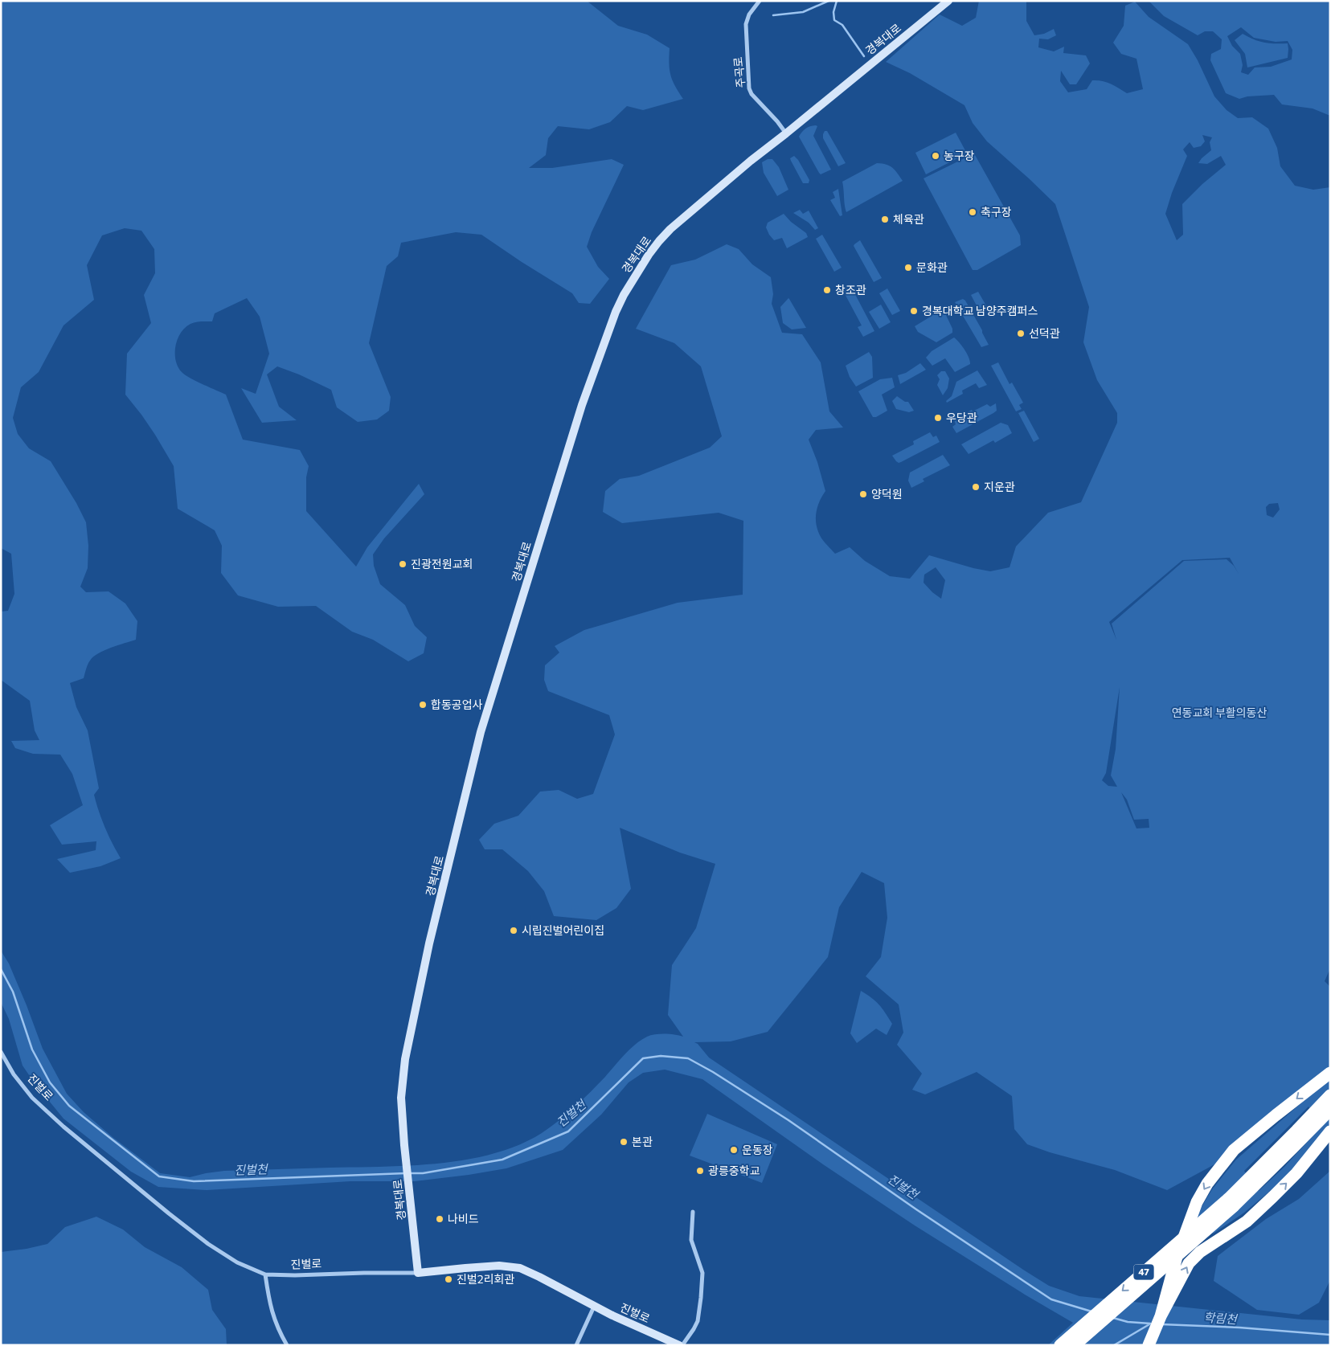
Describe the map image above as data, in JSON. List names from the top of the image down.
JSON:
{
  "streets": {
    "highway": ["47"],
    "street": ["경복대로", "주곡로", "진벌로"]
  },
  "crossings": [
    ["경복대로", "주곡로"],
    ["경복대로", "진벌로"]
  ],
  "water": ["진벌천", "학림천"],
  "parks": ["연동교회 부활의동산"],
  "places": [
    "농구장",
    "축구장",
    "체육관",
    "문화관",
    "창조관",
    "경복대학교 남양주캠퍼스",
    "선덕관",
    "우당관",
    "지운관",
    "양덕원",
    "진광전원교회",
    "합동공업사",
    "시립진벌어린이집",
    "본관",
    "운동장",
    "광릉중학교",
    "나비드",
    "진벌2리회관"
  ]
}
